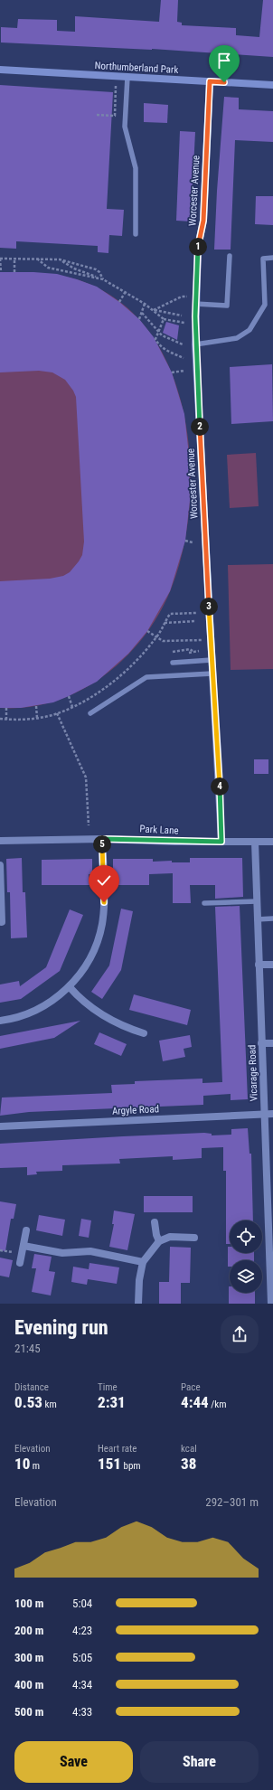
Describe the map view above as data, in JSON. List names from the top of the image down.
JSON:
{
  "streets": {
    "street": [
      "Northumberland Park",
      "Worcester Avenue",
      "Park Lane",
      "Vicarage Road",
      "Argyle Road"
    ]
  },
  "crossings": [
    ["Northumberland Park", "Worcester Avenue"],
    ["Worcester Avenue", "Park Lane"],
    ["Park Lane", "Vicarage Road"],
    ["Vicarage Road", "Argyle Road"]
  ],
  "page": {
    "pins": [
      "1",
      "2",
      "3",
      "4",
      "5"
    ],
    "heading": ["Evening run", "21:45"],
    "stats": [
      ["Distance", "0.53 km"],
      ["Time", "2:31"],
      ["Pace", "4:44 /km"],
      ["Elevation", "10 m"],
      ["Heart rate", "151 bpm"],
      ["kcal", "38"]
    ],
    "chart": ["Elevation", "292–301 m"],
    "list": [
      {
        "name": "100 m",
        "note": "5:04"
      },
      {
        "name": "200 m",
        "note": "4:23"
      },
      {
        "name": "300 m",
        "note": "5:05"
      },
      {
        "name": "400 m",
        "note": "4:34"
      },
      {
        "name": "500 m",
        "note": "4:33"
      }
    ],
    "buttons": ["Save", "Share"]
  }
}
